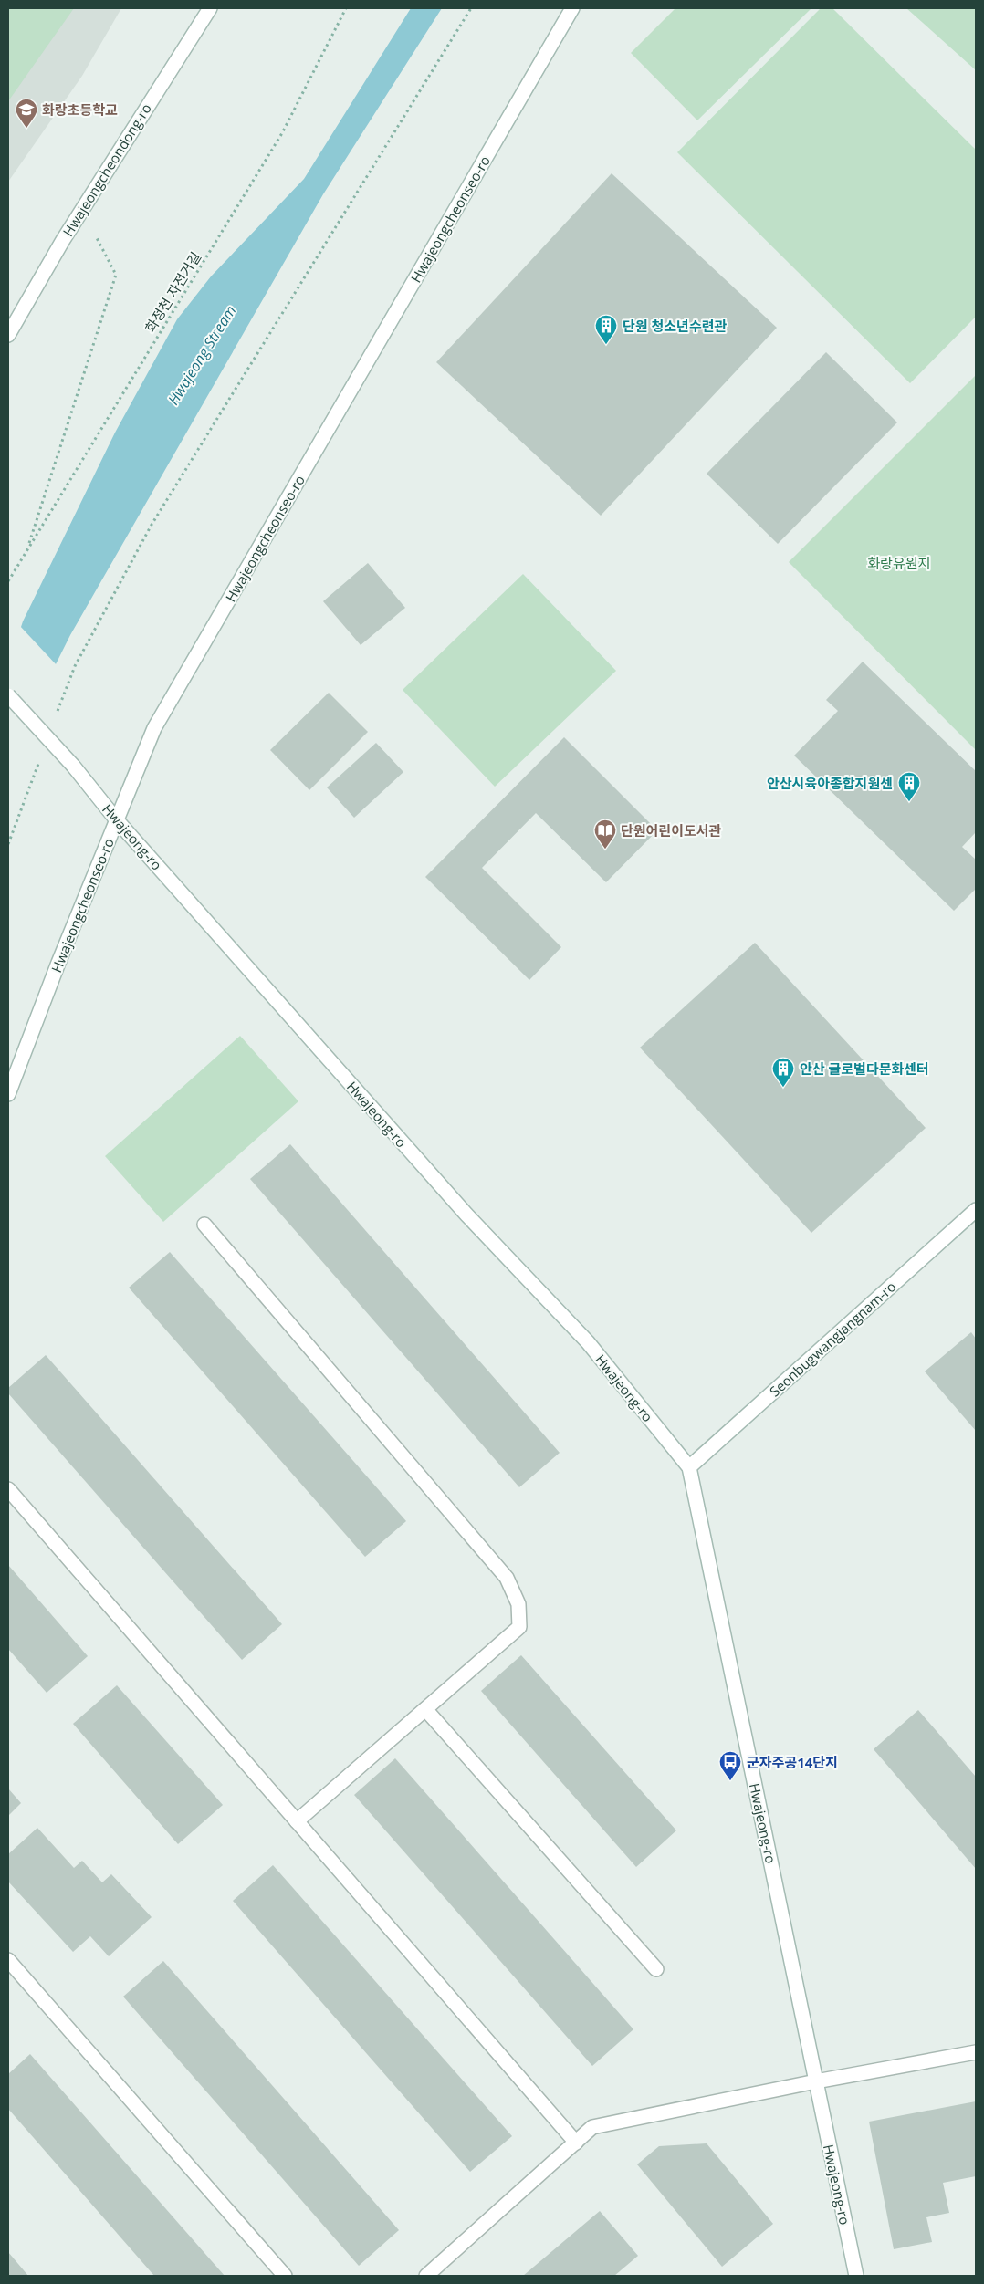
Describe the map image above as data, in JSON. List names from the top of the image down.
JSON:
{
  "streets": {
    "street": [
      "Hwajeongcheondong-ro",
      "Hwajeongcheonseo-ro",
      "Hwajeong-ro",
      "Seonbugwangjangnam-ro"
    ],
    "path": ["화정천 자전거길"]
  },
  "crossings": [
    ["Hwajeongcheonseo-ro", "Hwajeong-ro"],
    ["Hwajeong-ro", "Seonbugwangjangnam-ro"]
  ],
  "water": ["Hwajeong Stream"],
  "parks": ["화랑유원지"],
  "places": {
    "school or university": ["화랑초등학교"],
    "building": ["단원 청소년수련관", "안산시육아종합지원센", "안산 글로벌다문화센터"],
    "library": ["단원어린이도서관"],
    "bus stop": ["군자주공14단지"]
  }
}
